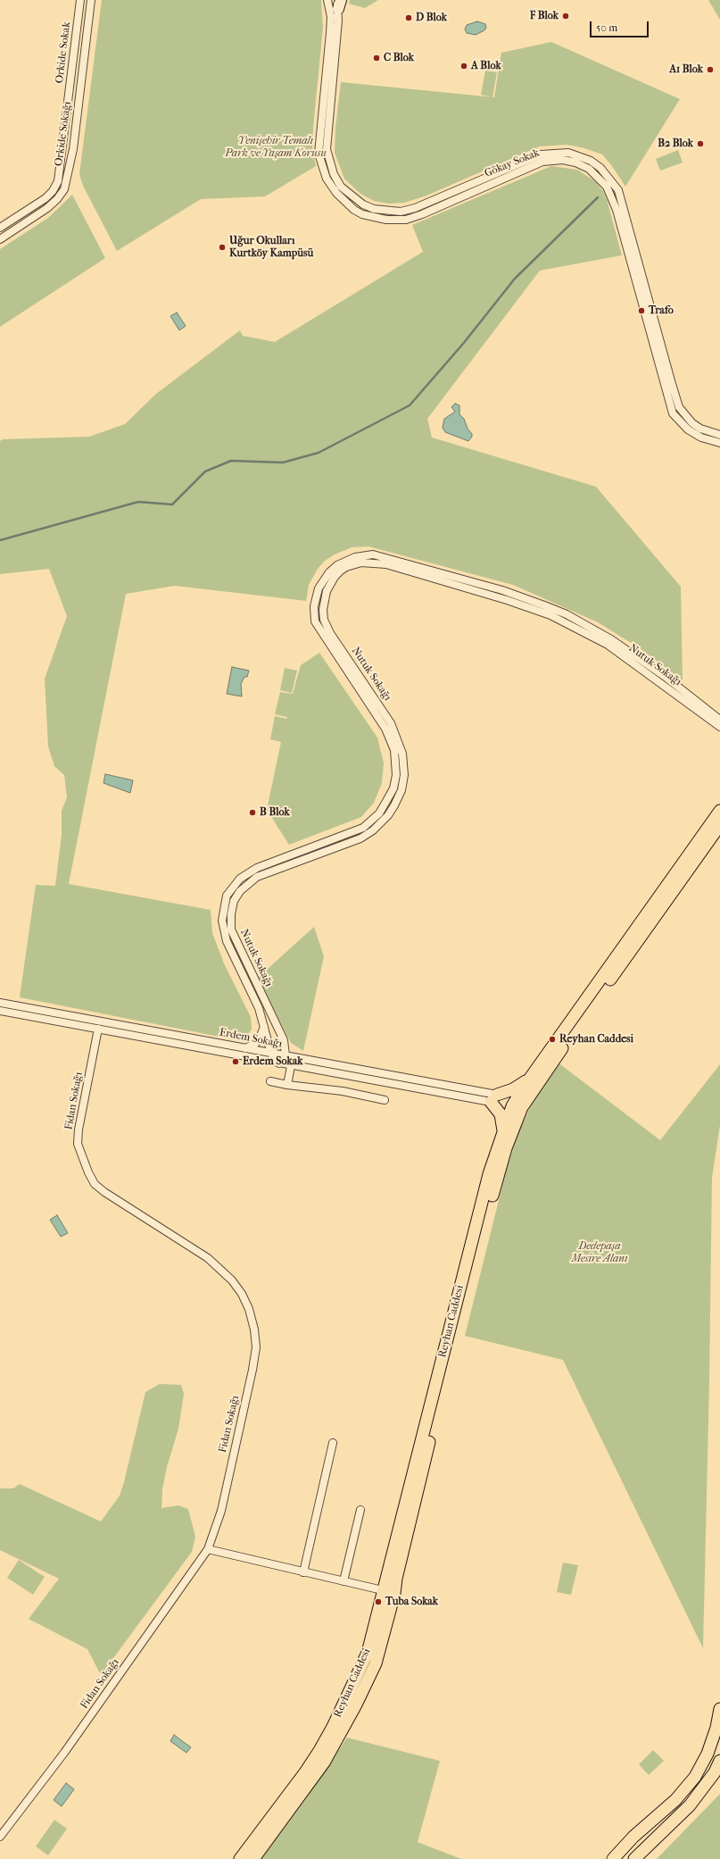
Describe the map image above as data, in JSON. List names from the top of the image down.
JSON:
{
  "streets": {
    "main road": ["Reyhan Caddesi"],
    "street": [
      "Orkide Sokak",
      "Orkide Sokağı",
      "Gökay Sokak",
      "Nutuk Sokağı",
      "Erdem Sokağı",
      "Fidan Sokağı"
    ]
  },
  "crossings": [
    ["Nutuk Sokağı", "Erdem Sokağı"],
    ["Erdem Sokağı", "Fidan Sokağı"]
  ],
  "parks": ["Yenişehir Temalı Park ve Yaşam Korusu", "Dedepaşa Mesire Alanı"],
  "places": [
    "F Blok",
    "D Blok",
    "C Blok",
    "A Blok",
    "A1 Blok",
    "B2 Blok",
    "Uğur Okulları Kurtköy Kampüsü",
    "Trafo",
    "B Blok",
    "Reyhan Caddesi",
    "Erdem Sokak",
    "Tuba Sokak"
  ],
  "scale_bar": "50 m"
}
